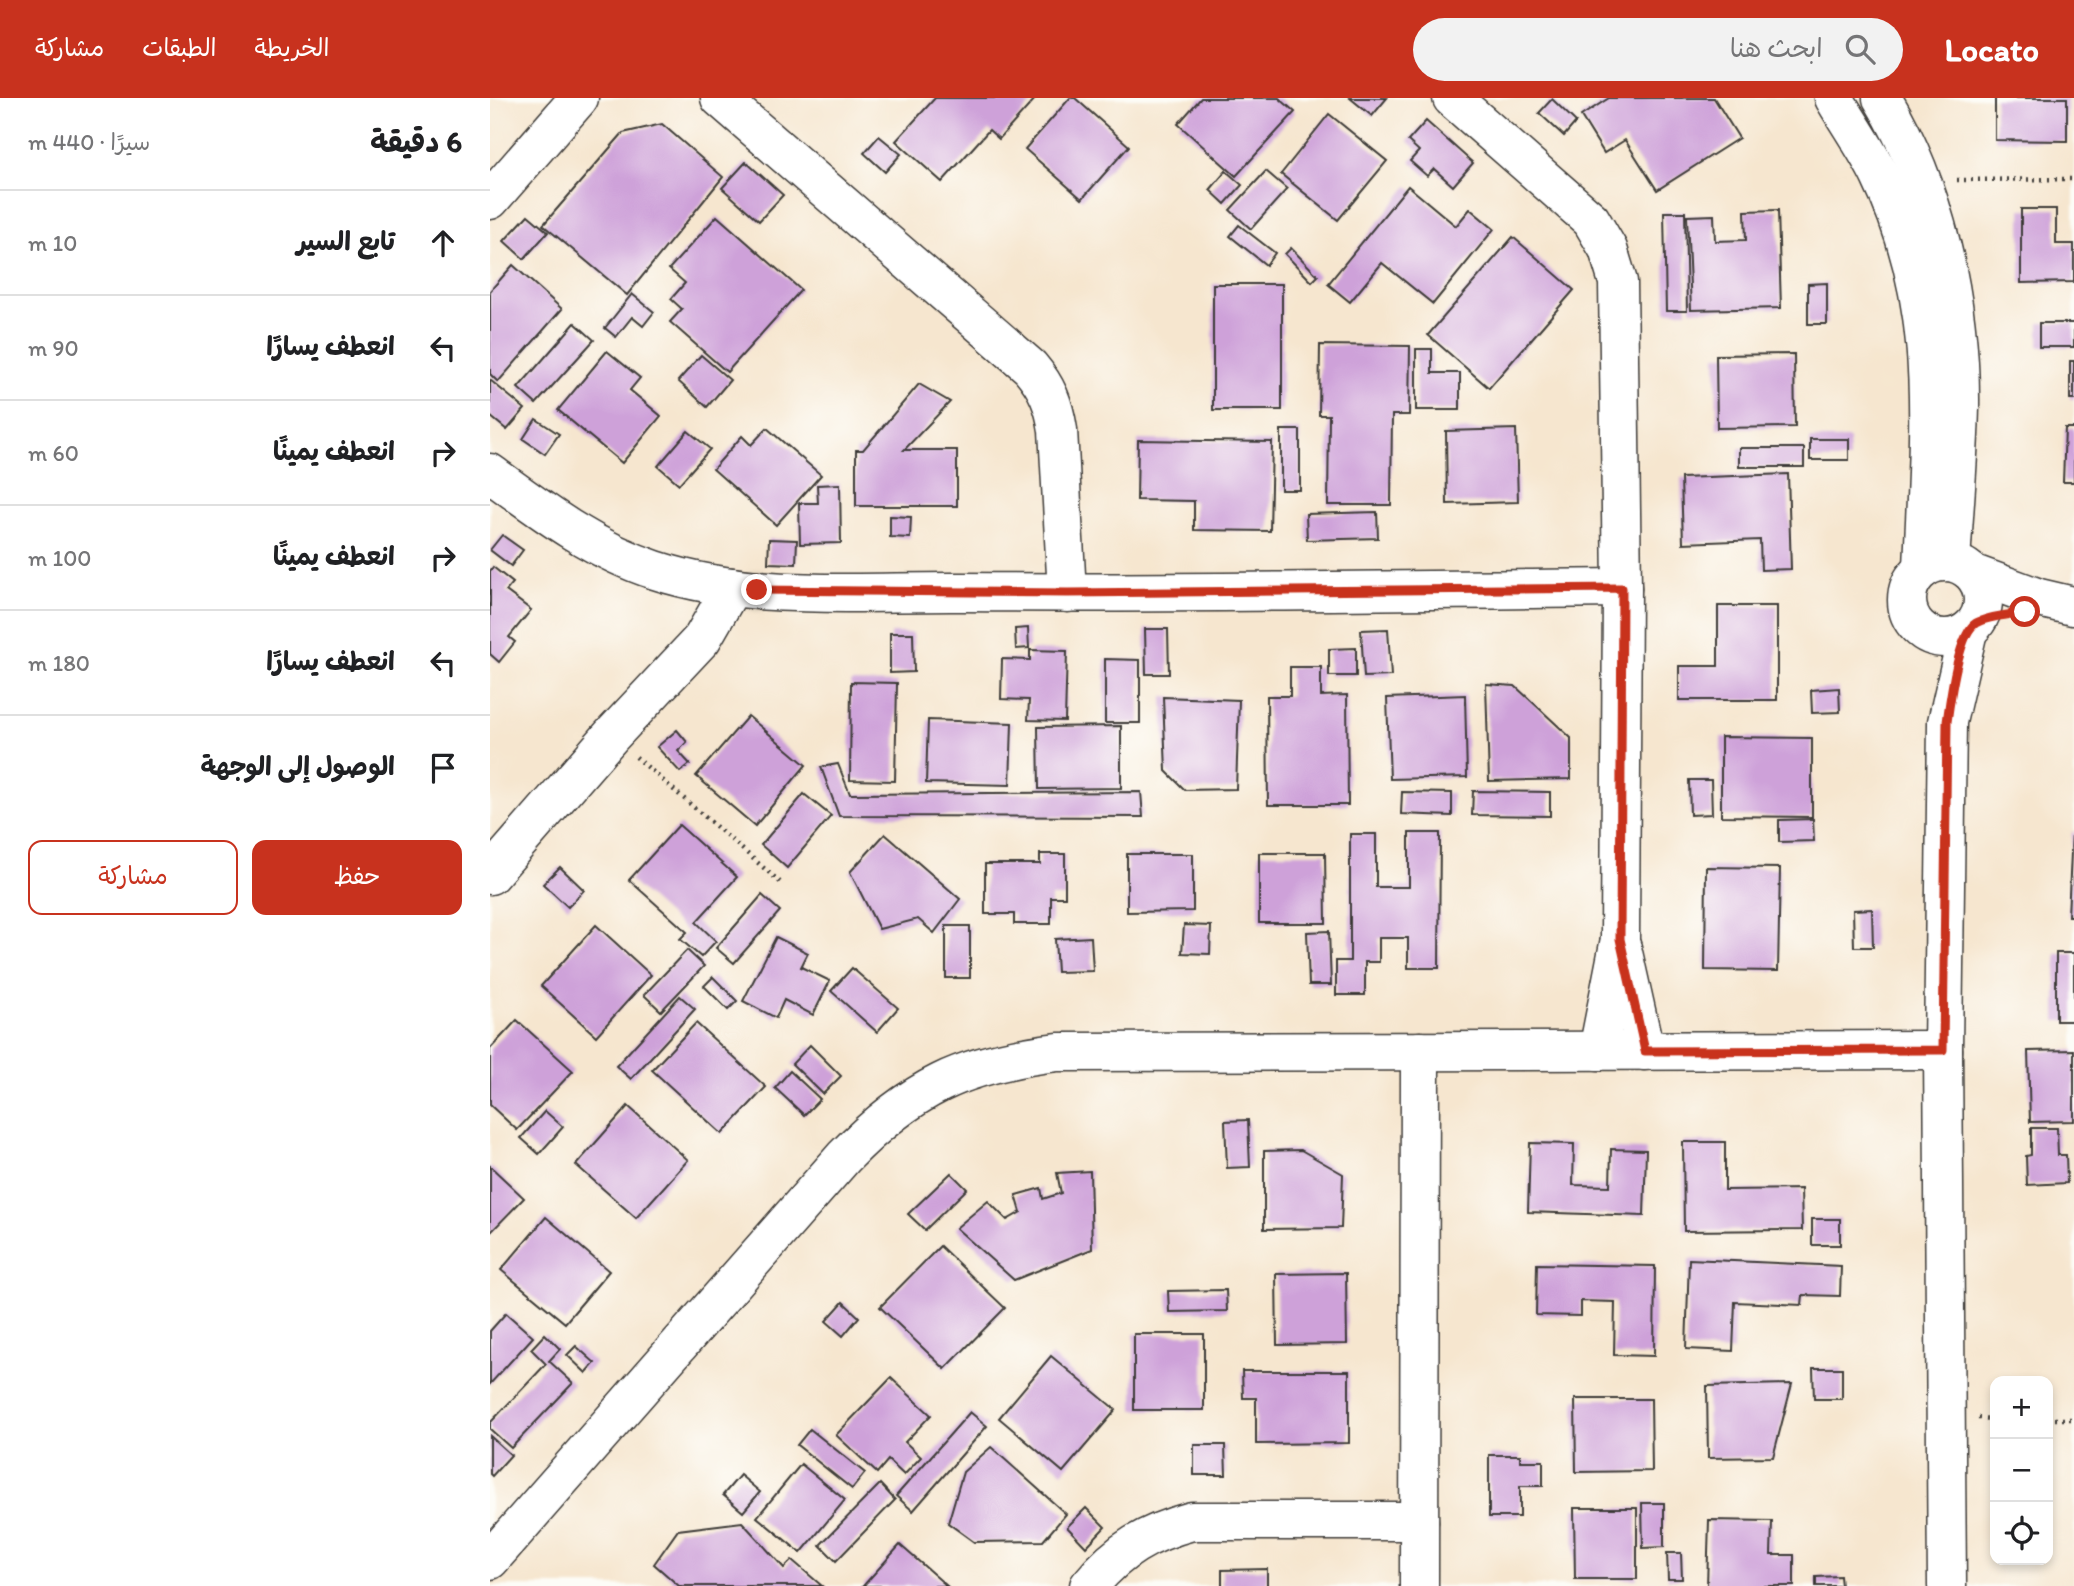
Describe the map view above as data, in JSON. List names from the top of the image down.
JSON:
{
  "page": {
    "header": "Locato",
    "search": "ابحث هنا",
    "nav": ["الخريطة", "الطبقات", "مشاركة"],
    "heading": ["6 دقيقة", "سيرًا · 440 m"],
    "list": [
      ["تابع السير", "10 m"],
      ["انعطف يسارًا", "90 m"],
      ["انعطف يمينًا", "60 m"],
      ["انعطف يمينًا", "100 m"],
      ["انعطف يسارًا", "180 m"],
      "الوصول إلى الوجهة"
    ],
    "buttons": ["حفظ", "مشاركة"],
    "map_buttons": ["+", "−"]
  }
}
